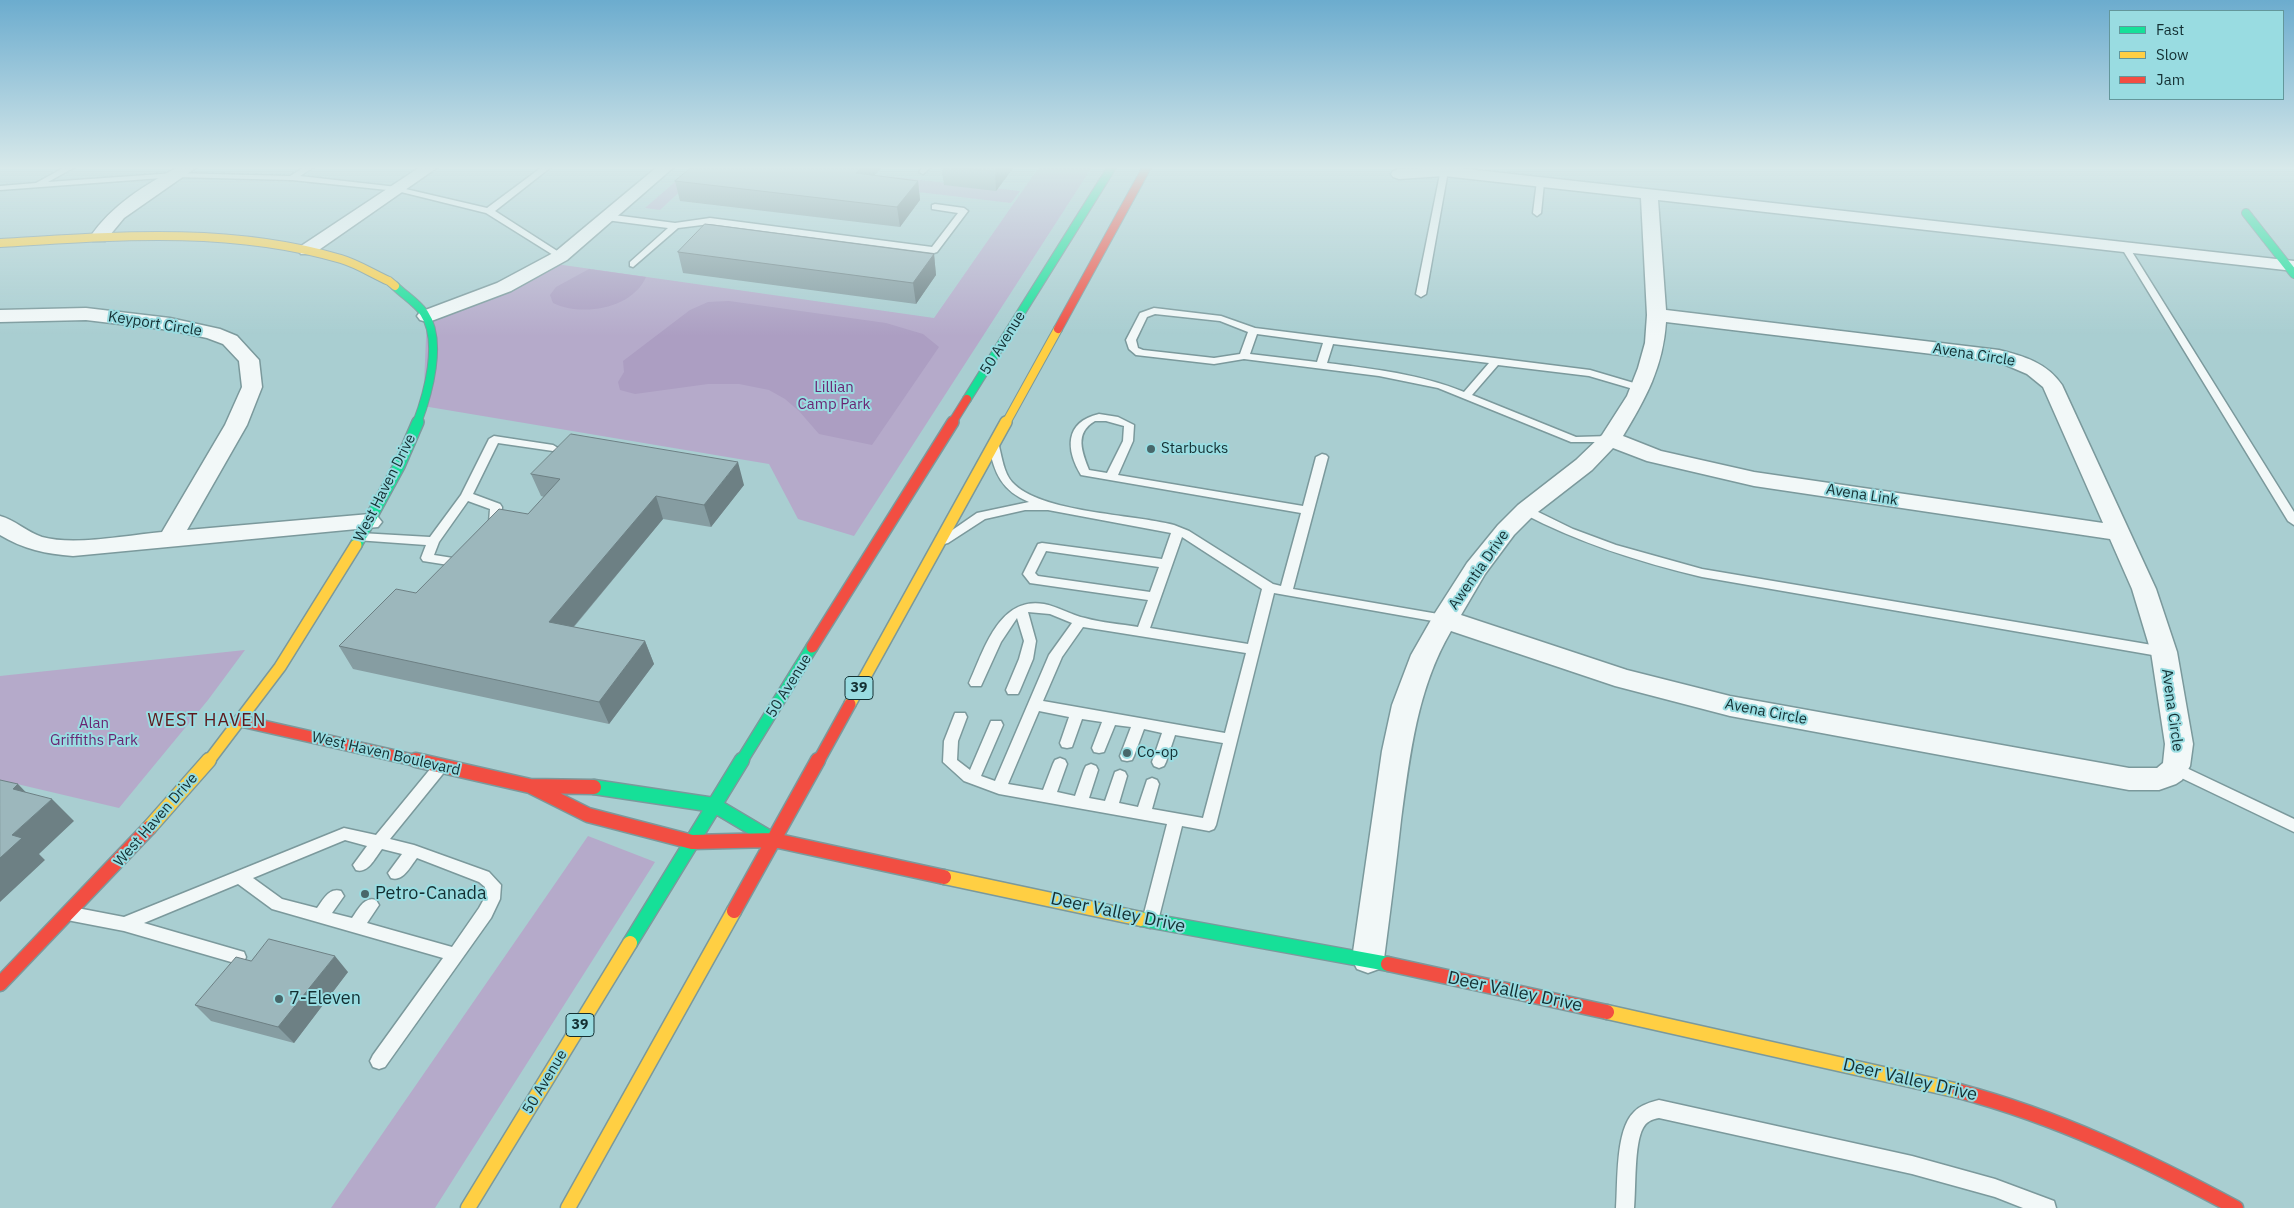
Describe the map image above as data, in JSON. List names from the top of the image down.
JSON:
{
  "streets": {
    "street": [
      "Keyport Circle",
      "50 Avenue",
      "Avena Circle",
      "West Haven Drive",
      "Avena Link",
      "Awentia Drive",
      "39",
      "West Haven Boulevard",
      "Deer Valley Drive"
    ]
  },
  "crossings": [
    ["50 Avenue", "West Haven Boulevard"],
    ["Avena Circle", "Avena Link"],
    ["Avena Circle", "Awentia Drive"],
    ["West Haven Drive", "West Haven Boulevard"],
    ["Avena Link", "Awentia Drive"],
    ["Awentia Drive", "Deer Valley Drive"],
    ["39", "West Haven Boulevard"],
    ["39", "Deer Valley Drive"],
    ["West Haven Boulevard", "Deer Valley Drive"]
  ],
  "districts": ["WEST HAVEN"],
  "parks": ["Lillian Camp Park", "Alan Griffiths Park"],
  "places": [
    "Starbucks",
    "Co-op",
    "Petro-Canada",
    "7-Eleven"
  ],
  "legend": ["Fast", "Slow", "Jam"]
}
